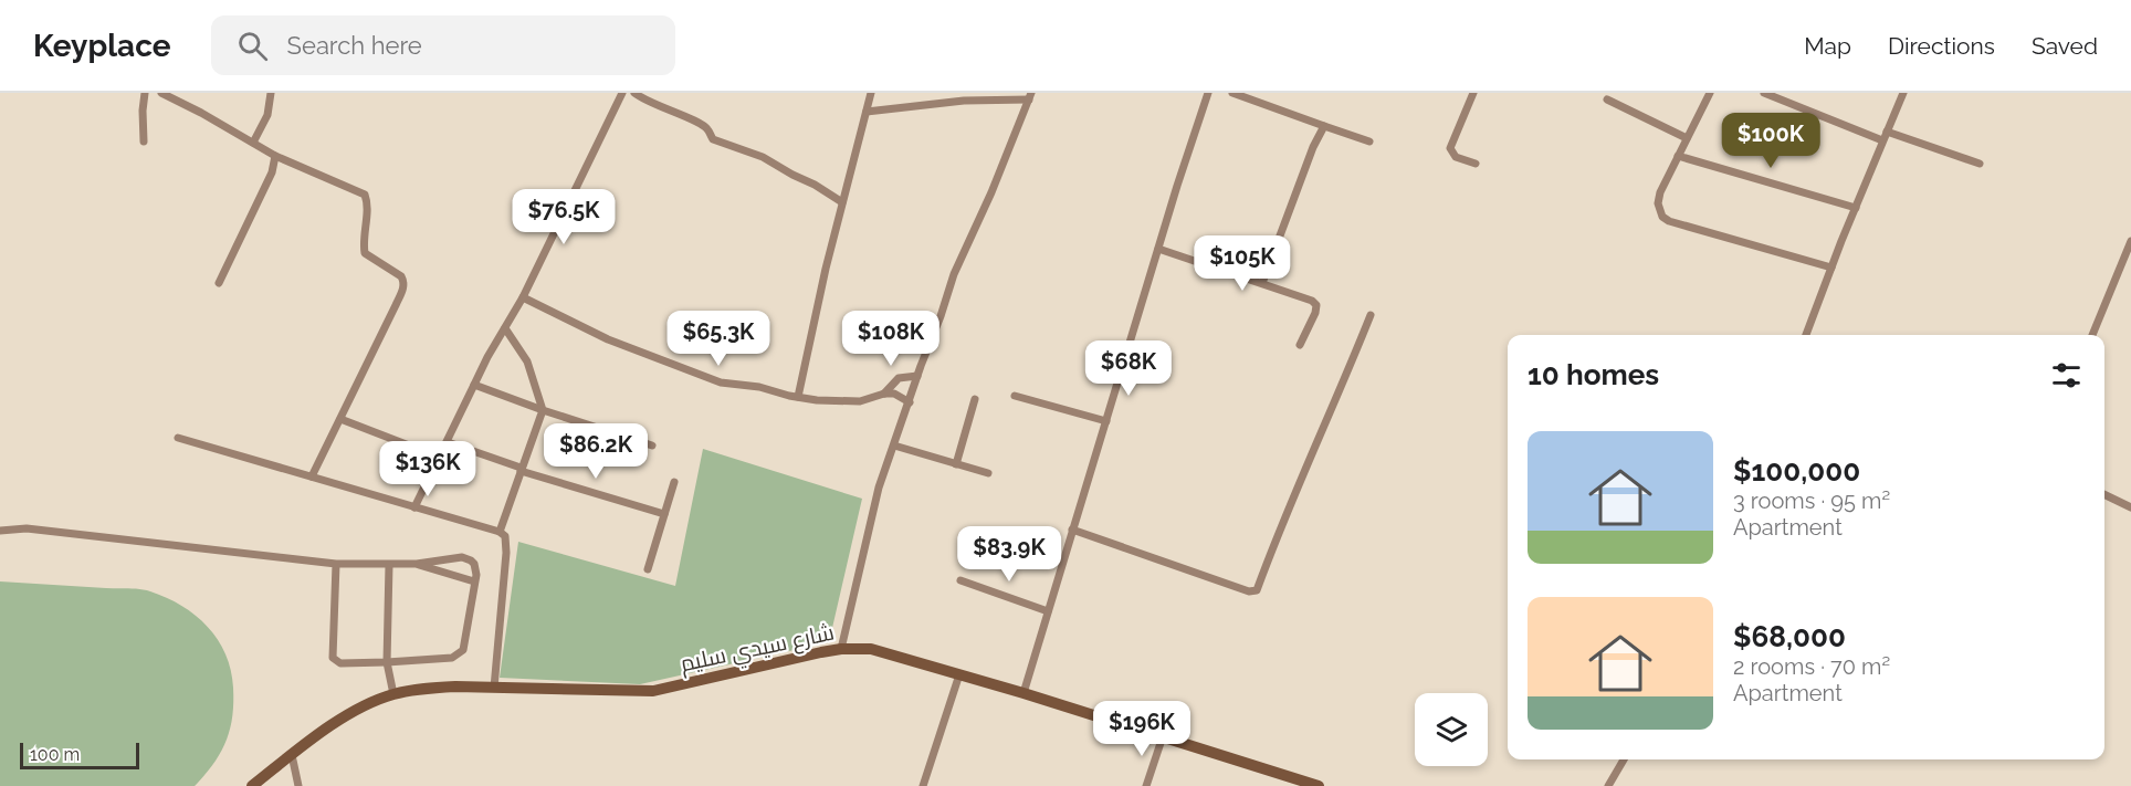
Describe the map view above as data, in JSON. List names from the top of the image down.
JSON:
{
  "streets": {
    "main road": ["شارع سيدي سليم"]
  },
  "scale_bar": "100 m",
  "page": {
    "header": "Keyplace",
    "search": "Search here",
    "nav": ["Map", "Directions", "Saved"],
    "price": [
      "$100K",
      "$76.5K",
      "$105K",
      "$65.3K",
      "$108K",
      "$68K",
      "$86.2K",
      "$136K",
      "$83.9K",
      "$196K"
    ],
    "heading": "10 homes",
    "list": [
      {
        "name": "$100,000",
        "note": "3 rooms · 95 m² · Apartment"
      },
      {
        "name": "$68,000",
        "note": "2 rooms · 70 m² · Apartment"
      }
    ],
    "scale": "100 m"
  }
}
